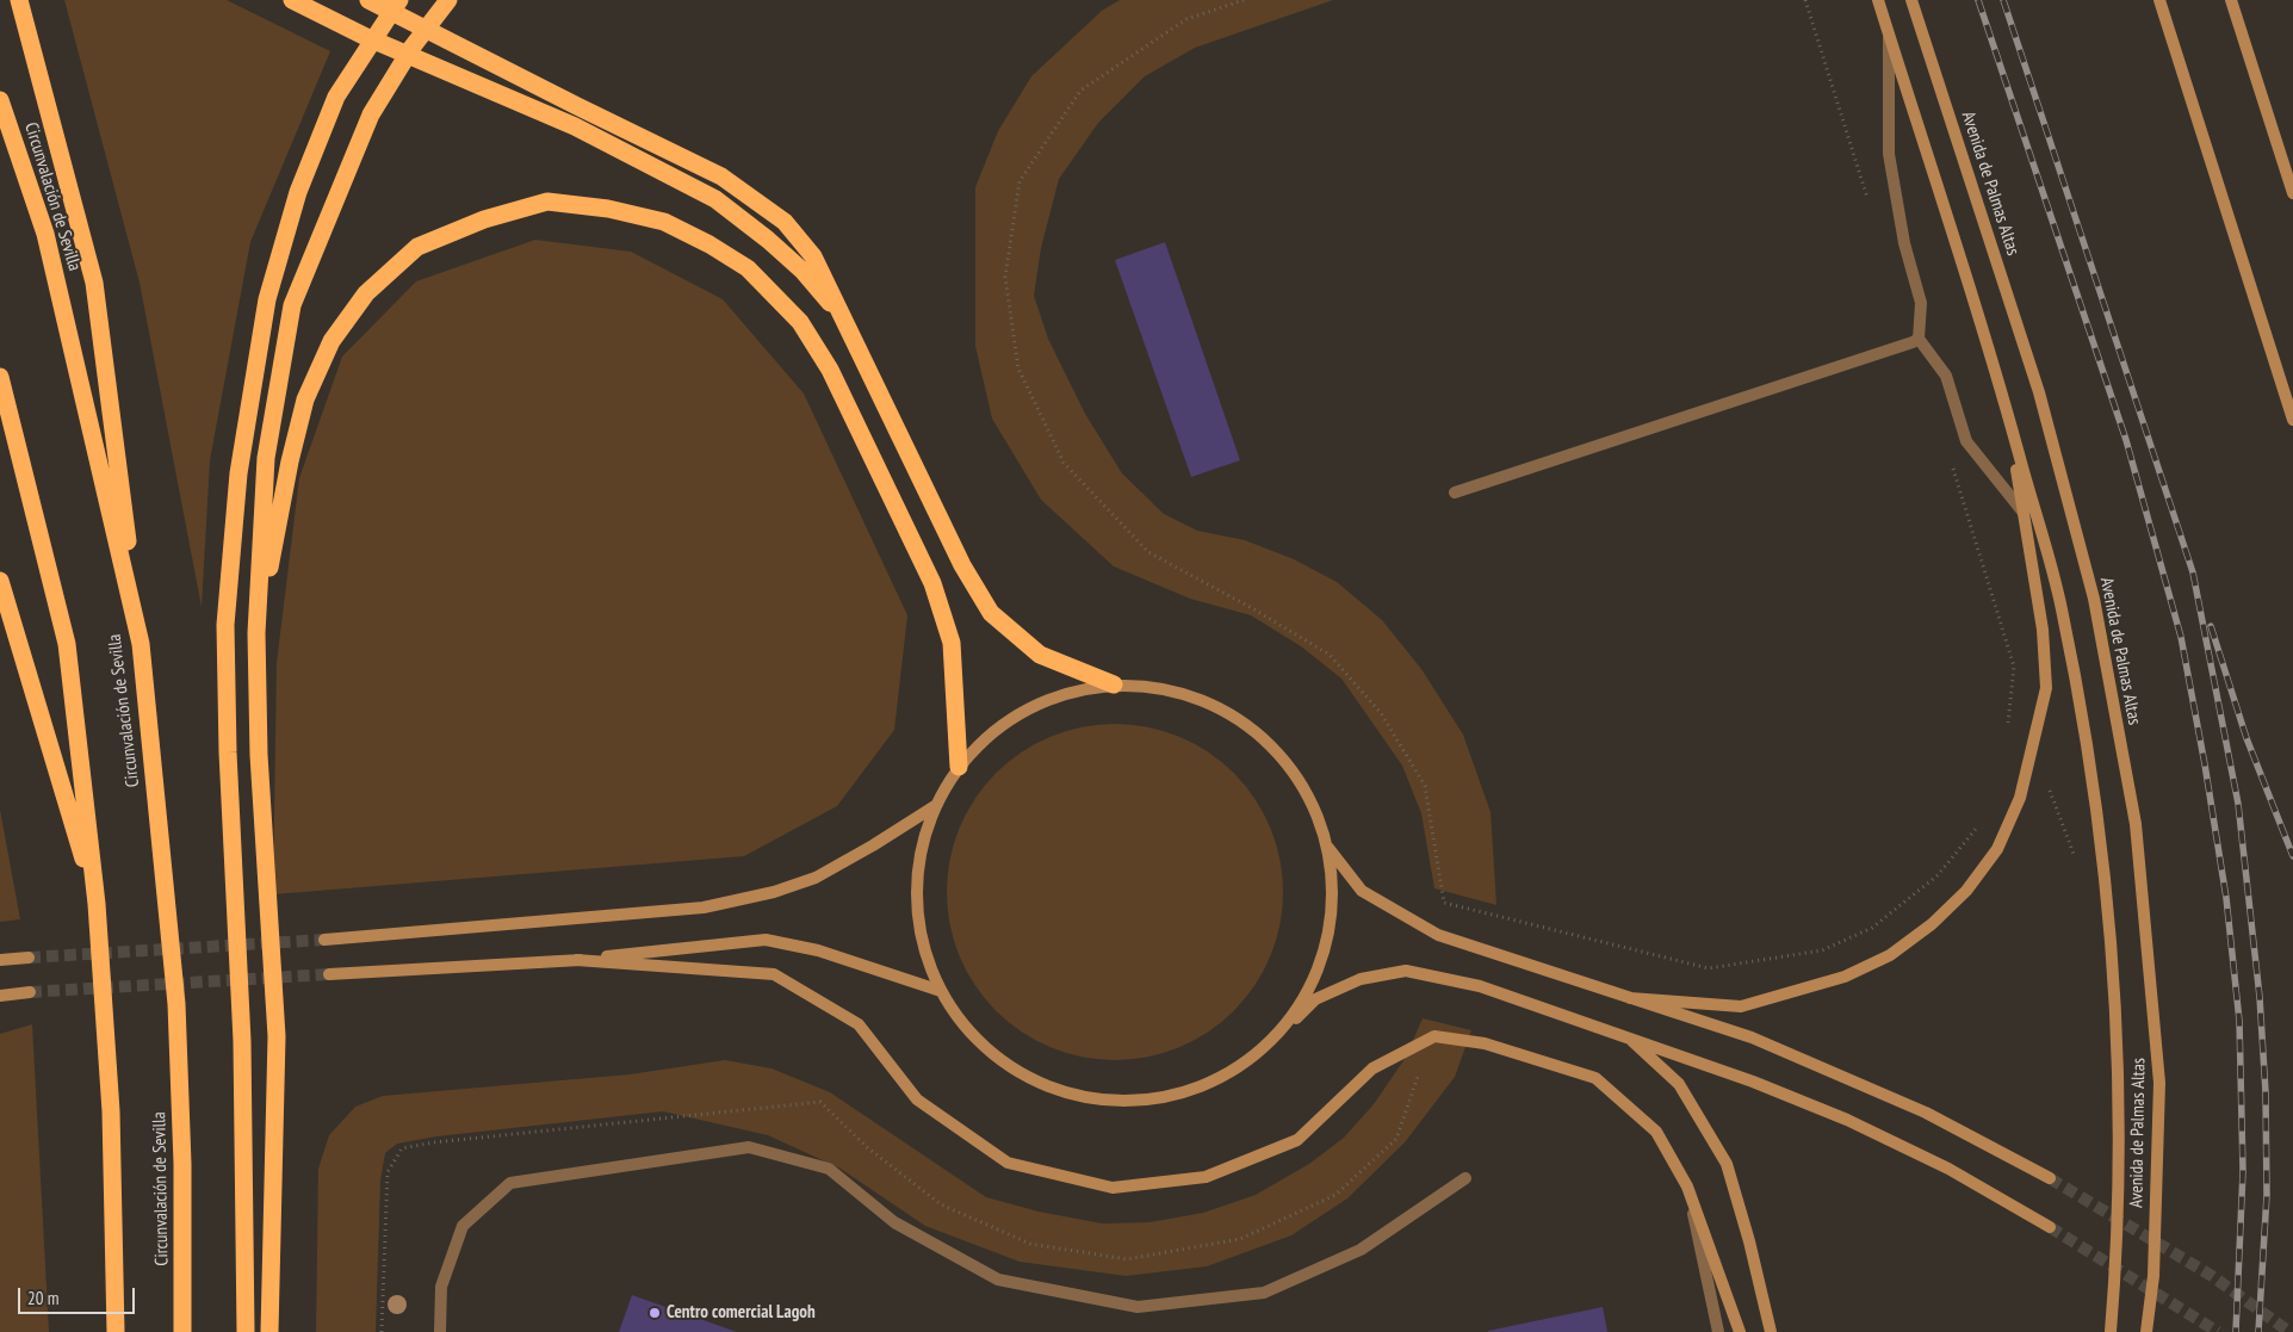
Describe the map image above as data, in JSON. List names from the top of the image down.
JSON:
{
  "streets": {
    "highway": ["Circunvalación de Sevilla"],
    "main road": ["Avenida de Palmas Altas"]
  },
  "places": ["Centro comercial Lagoh"],
  "scale_bar": "20 m"
}
